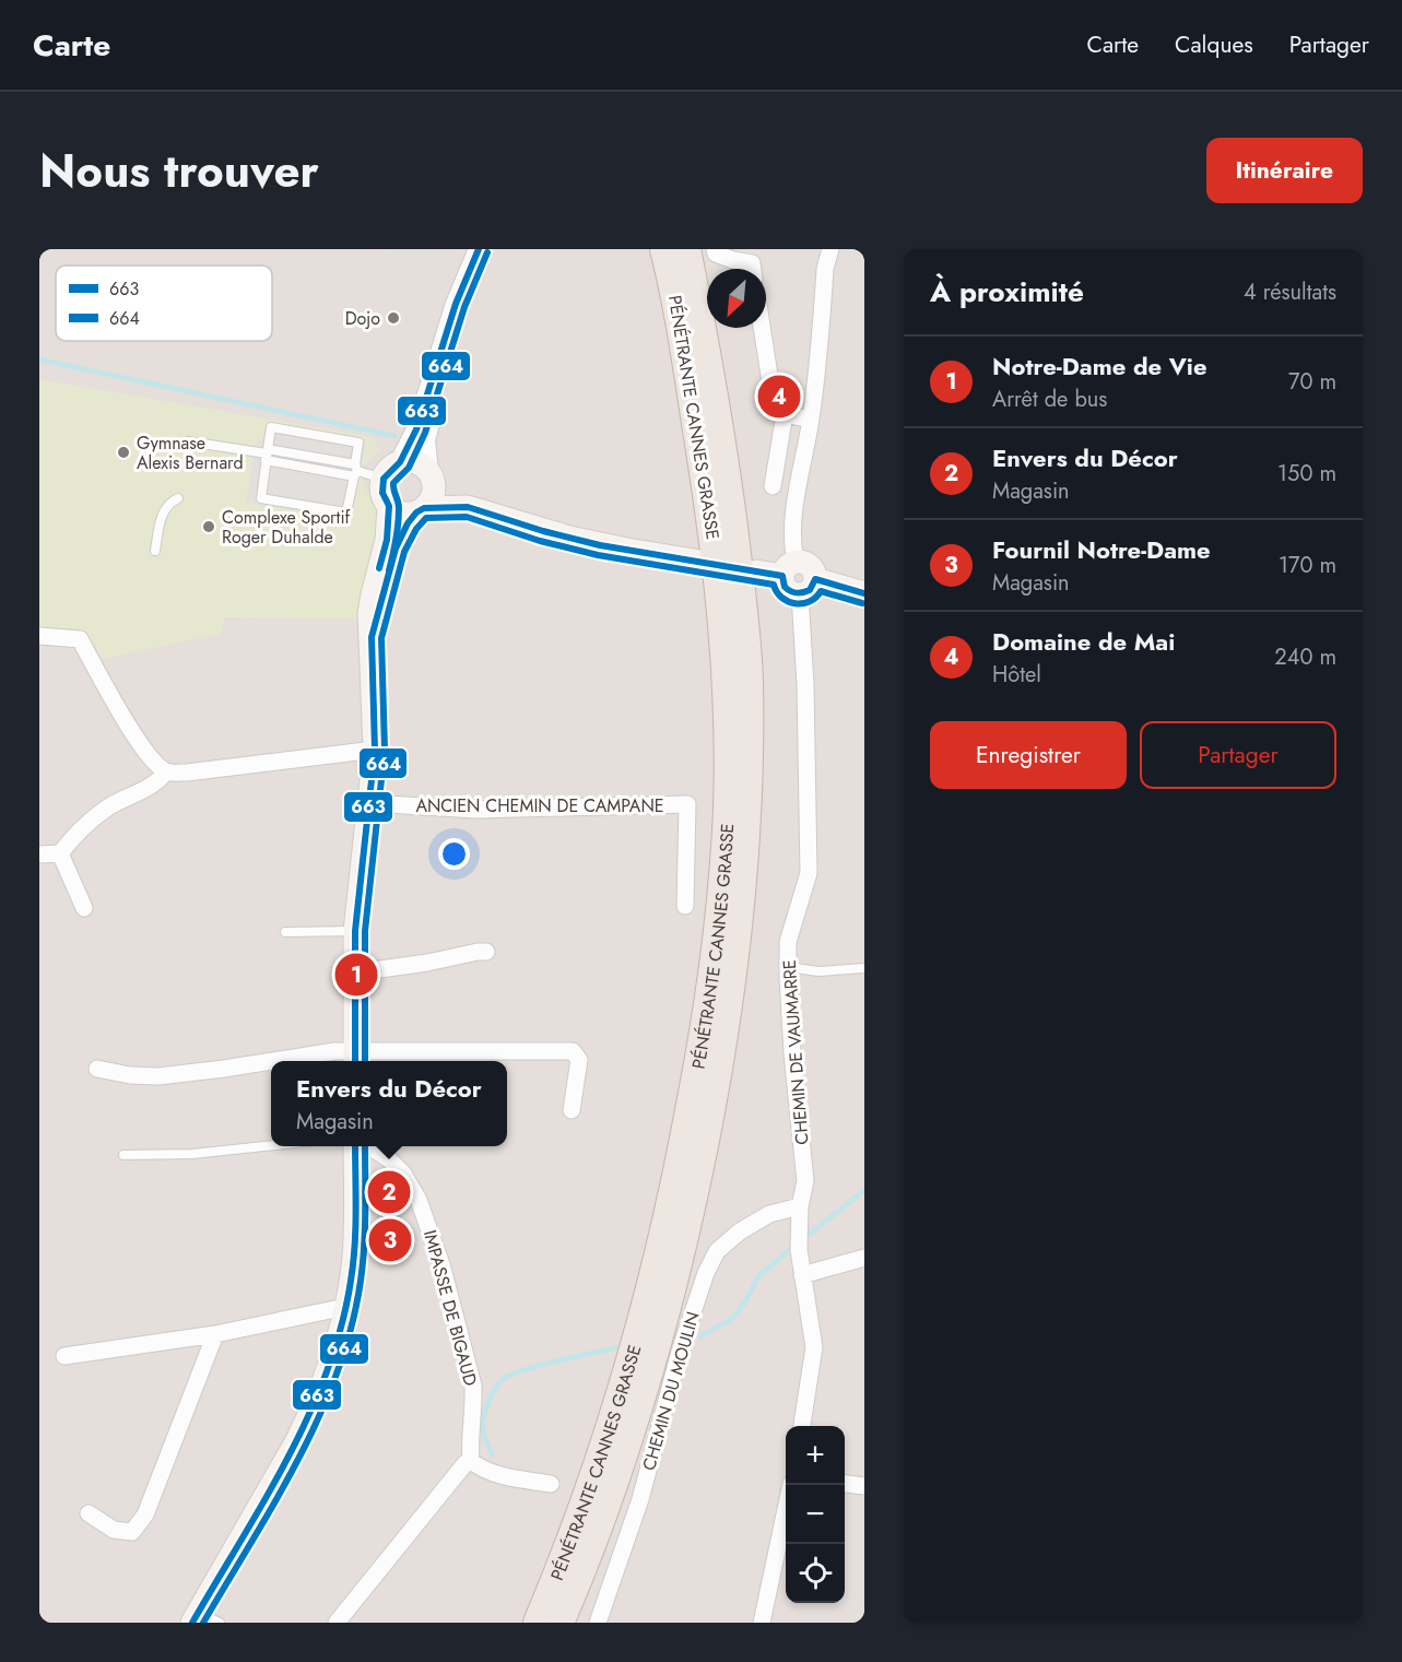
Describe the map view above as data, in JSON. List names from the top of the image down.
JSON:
{
  "streets": {
    "highway": ["PÉNÉTRANTE CANNES GRASSE"],
    "street": [
      "ANCIEN CHEMIN DE CAMPANE",
      "CHEMIN DE VAUMARRE",
      "IMPASSE DE BIGAUD",
      "CHEMIN DU MOULIN"
    ]
  },
  "crossings": [
    ["CHEMIN DE VAUMARRE", "CHEMIN DU MOULIN"]
  ],
  "places": ["Dojo", "Gymnase Alexis Bernard", "Complexe Sportif Roger Duhalde"],
  "lines": ["transit line 663", "transit line 664"],
  "legend": ["663", "664"],
  "north": "bottom left",
  "page": {
    "header": "Carte",
    "nav": ["Carte", "Calques", "Partager"],
    "title": "Nous trouver",
    "buttons": [
      "Itinéraire",
      ["Enregistrer", "Partager"]
    ],
    "heading": ["À proximité", "4 résultats"],
    "list": [
      {
        "mark": "1",
        "name": "Notre-Dame de Vie",
        "note": "Arrêt de bus",
        "value": "70 m"
      },
      {
        "mark": "2",
        "name": "Envers du Décor",
        "note": "Magasin",
        "value": "150 m"
      },
      {
        "mark": "3",
        "name": "Fournil Notre-Dame",
        "note": "Magasin",
        "value": "170 m"
      },
      {
        "mark": "4",
        "name": "Domaine de Mai",
        "note": "Hôtel",
        "value": "240 m"
      }
    ],
    "pins": [
      "4",
      "1",
      "2",
      "3"
    ],
    "popup": ["Envers du Décor", "Magasin"],
    "map_buttons": ["+", "−"]
  }
}
